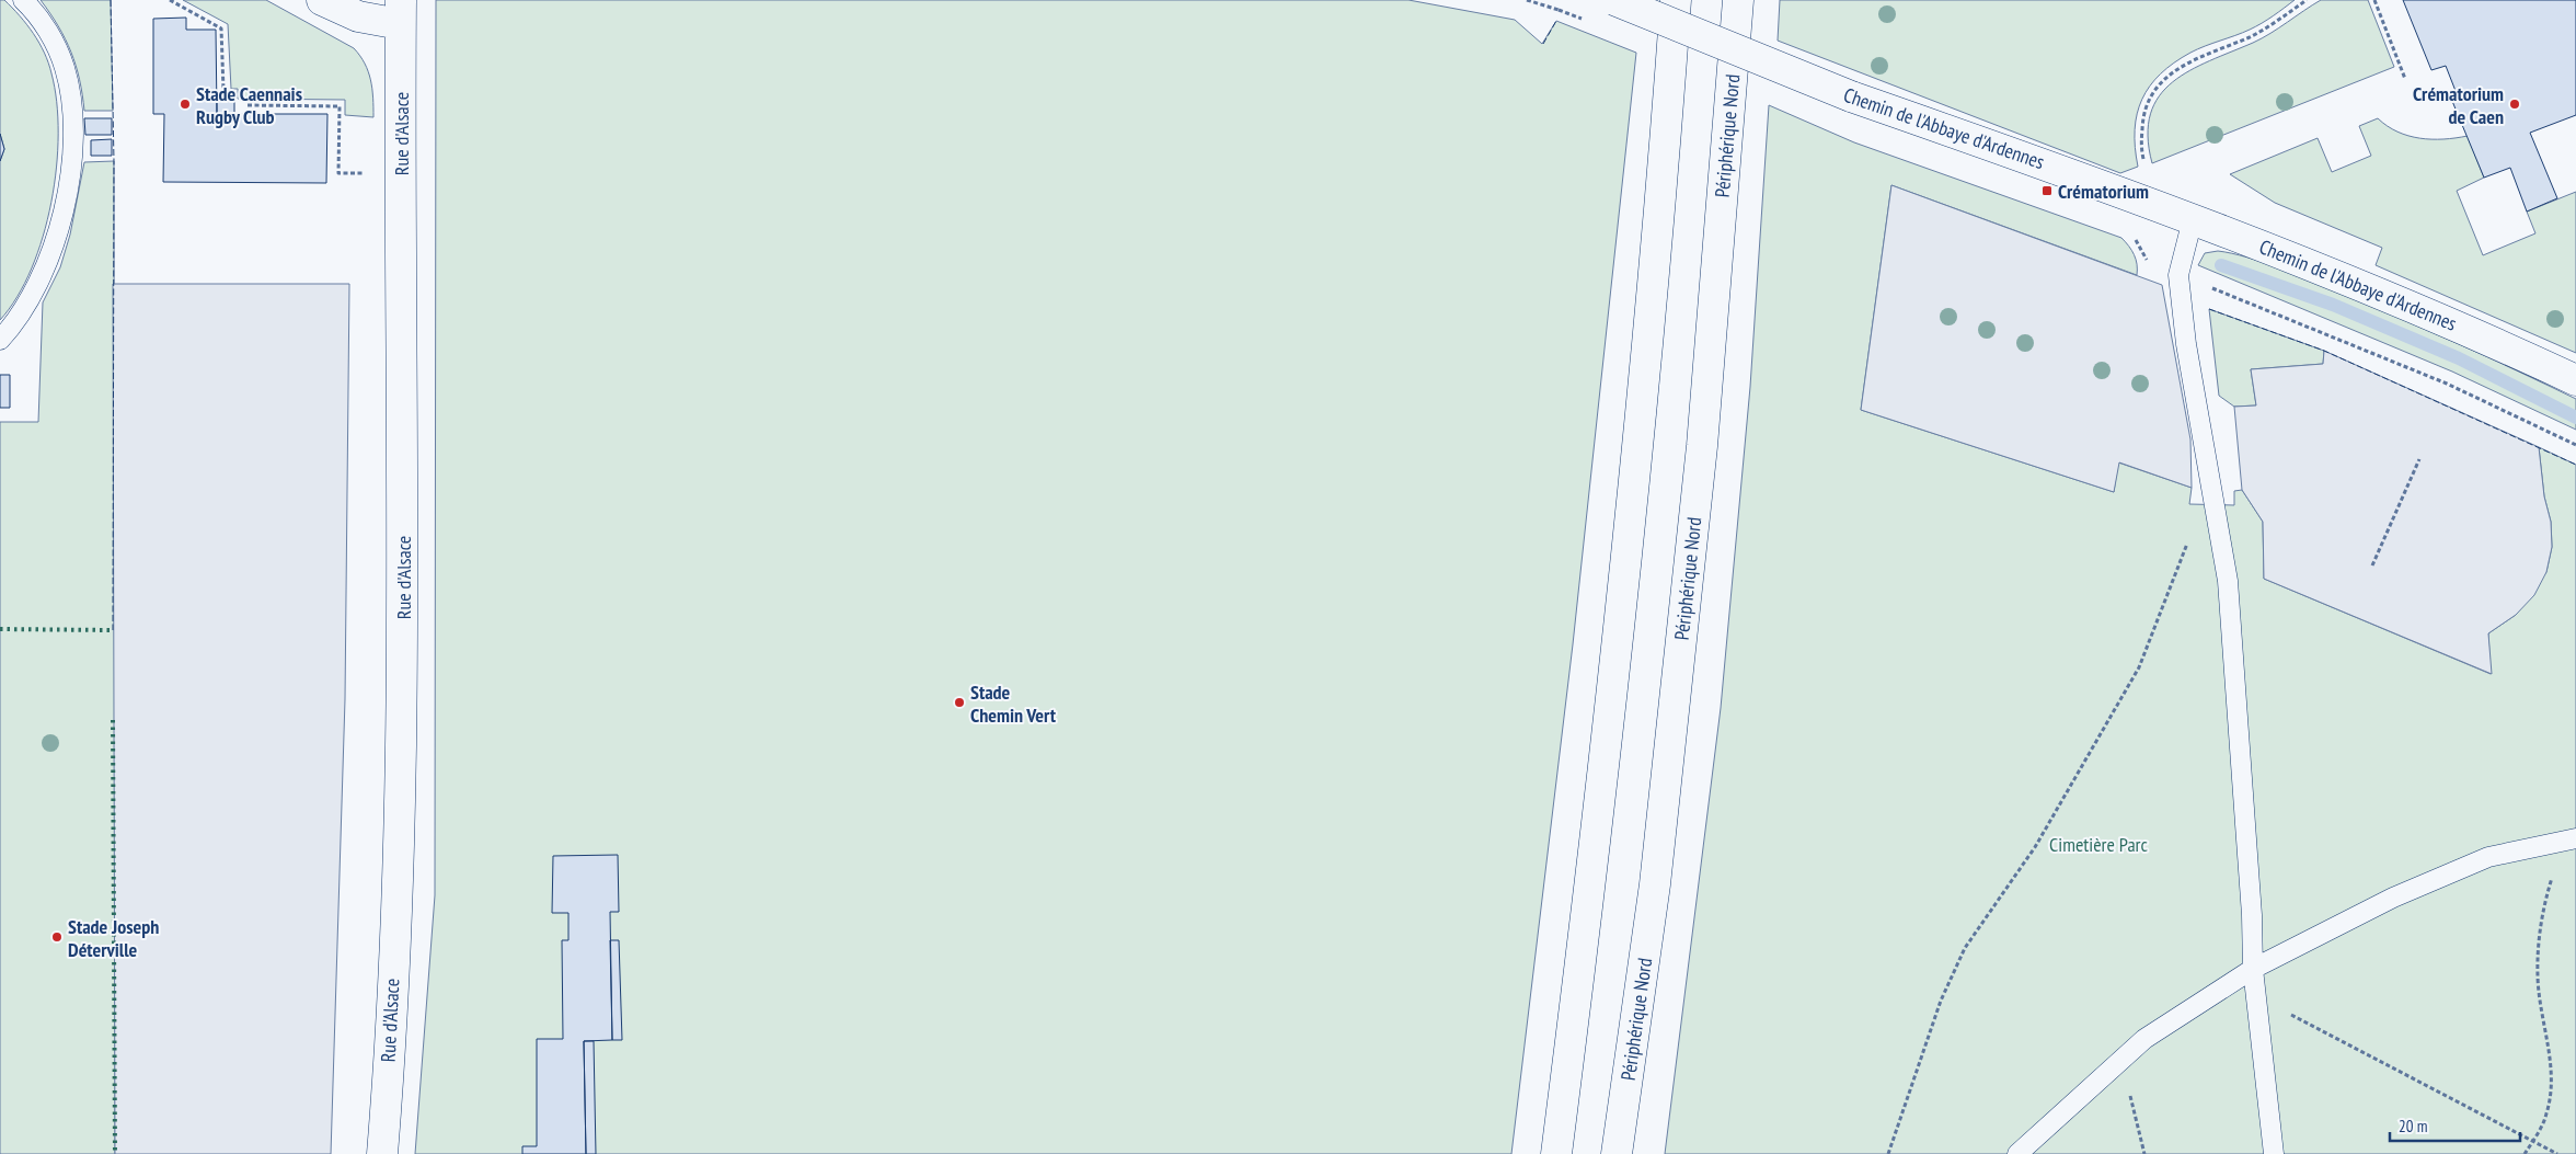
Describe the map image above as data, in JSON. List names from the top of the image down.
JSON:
{
  "streets": {
    "main road": ["Chemin de l'Abbaye d'Ardennes", "Rue d'Alsace", "Périphérique Nord"]
  },
  "parks": ["Cimetière Parc"],
  "places": {
    "other": [
      "Stade Caennais Rugby Club",
      "Crématorium de Caen",
      "Stade Chemin Vert",
      "Stade Joseph Déterville"
    ],
    "transit": ["Crématorium"]
  },
  "scale_bar": "20 m"
}
